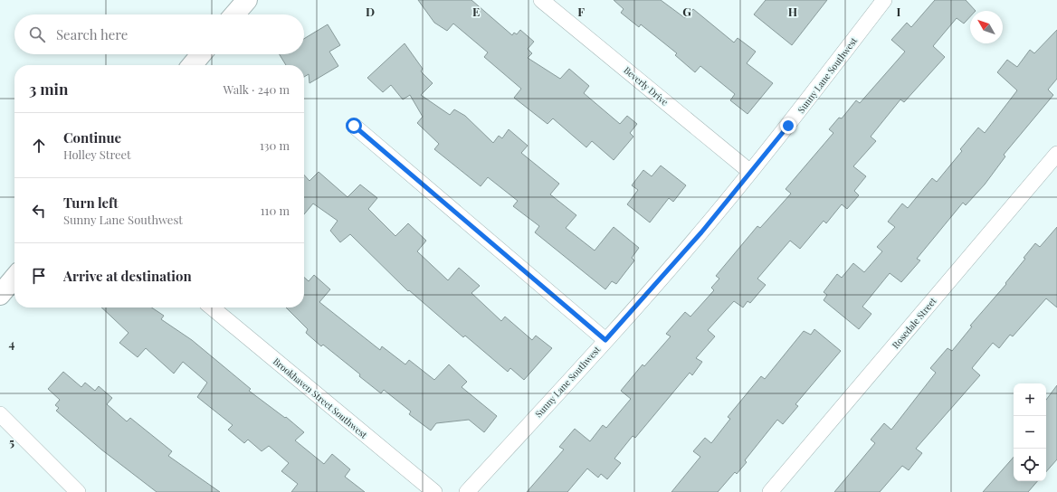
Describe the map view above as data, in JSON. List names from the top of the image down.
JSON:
{
  "streets": {
    "street": [
      "Sunny Lane Southwest",
      "Beverly Drive",
      "Rosedale Street",
      "Brookhaven Street Southwest"
    ]
  },
  "crossings": [
    ["Sunny Lane Southwest", "Beverly Drive"]
  ],
  "north": "top left",
  "page": {
    "search": "Search here",
    "heading": ["3 min", "Walk · 240 m"],
    "list": [
      ["Continue", "Holley Street", "130 m"],
      ["Turn left", "Sunny Lane Southwest", "110 m"],
      "Arrive at destination"
    ],
    "map_buttons": ["+", "−"]
  },
  "grid": {
    "columns": [
      "D",
      "E",
      "F",
      "G",
      "H",
      "I"
    ],
    "rows": ["4", "5"]
  }
}
